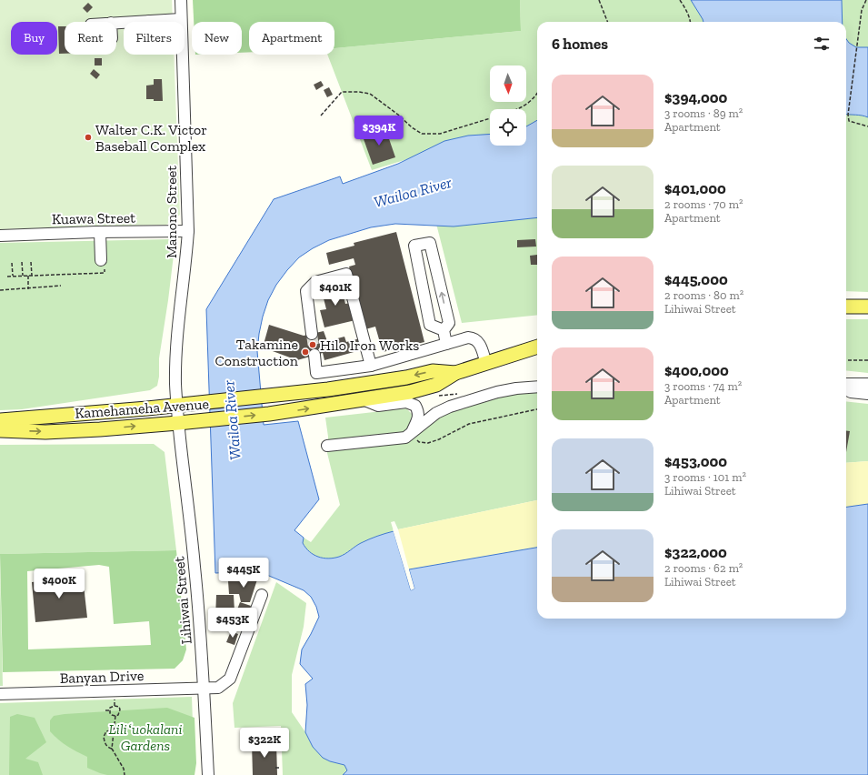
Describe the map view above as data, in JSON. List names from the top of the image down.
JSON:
{
  "streets": {
    "main road": ["Kamehameha Avenue"],
    "street": [
      "Manono Street",
      "Kuawa Street",
      "Lihiwai Street",
      "Banyan Drive"
    ]
  },
  "crossings": [
    ["Manono Street", "Kuawa Street"],
    ["Manono Street", "Kamehameha Avenue"],
    ["Manono Street", "Lihiwai Street"],
    ["Kamehameha Avenue", "Lihiwai Street"],
    ["Lihiwai Street", "Banyan Drive"]
  ],
  "water": ["Wailoa River"],
  "parks": ["Liliʻuokalani Gardens"],
  "places": ["Walter C.K. Victor Baseball Complex", "Hilo Iron Works", "Takamine Construction"],
  "north": "bottom",
  "page": {
    "chip": [
      "Buy",
      "Rent",
      "Filters",
      "New",
      "Apartment"
    ],
    "heading": "6 homes",
    "list": [
      {
        "name": "$394,000",
        "note": "3 rooms · 89 m² · Apartment"
      },
      {
        "name": "$401,000",
        "note": "2 rooms · 70 m² · Apartment"
      },
      {
        "name": "$445,000",
        "note": "2 rooms · 80 m² · Lihiwai Street"
      },
      {
        "name": "$400,000",
        "note": "3 rooms · 74 m² · Apartment"
      },
      {
        "name": "$453,000",
        "note": "3 rooms · 101 m² · Lihiwai Street"
      },
      {
        "name": "$322,000",
        "note": "2 rooms · 62 m² · Lihiwai Street"
      }
    ],
    "price": [
      "$394K",
      "$401K",
      "$445K",
      "$400K",
      "$453K",
      "$322K"
    ]
  }
}
